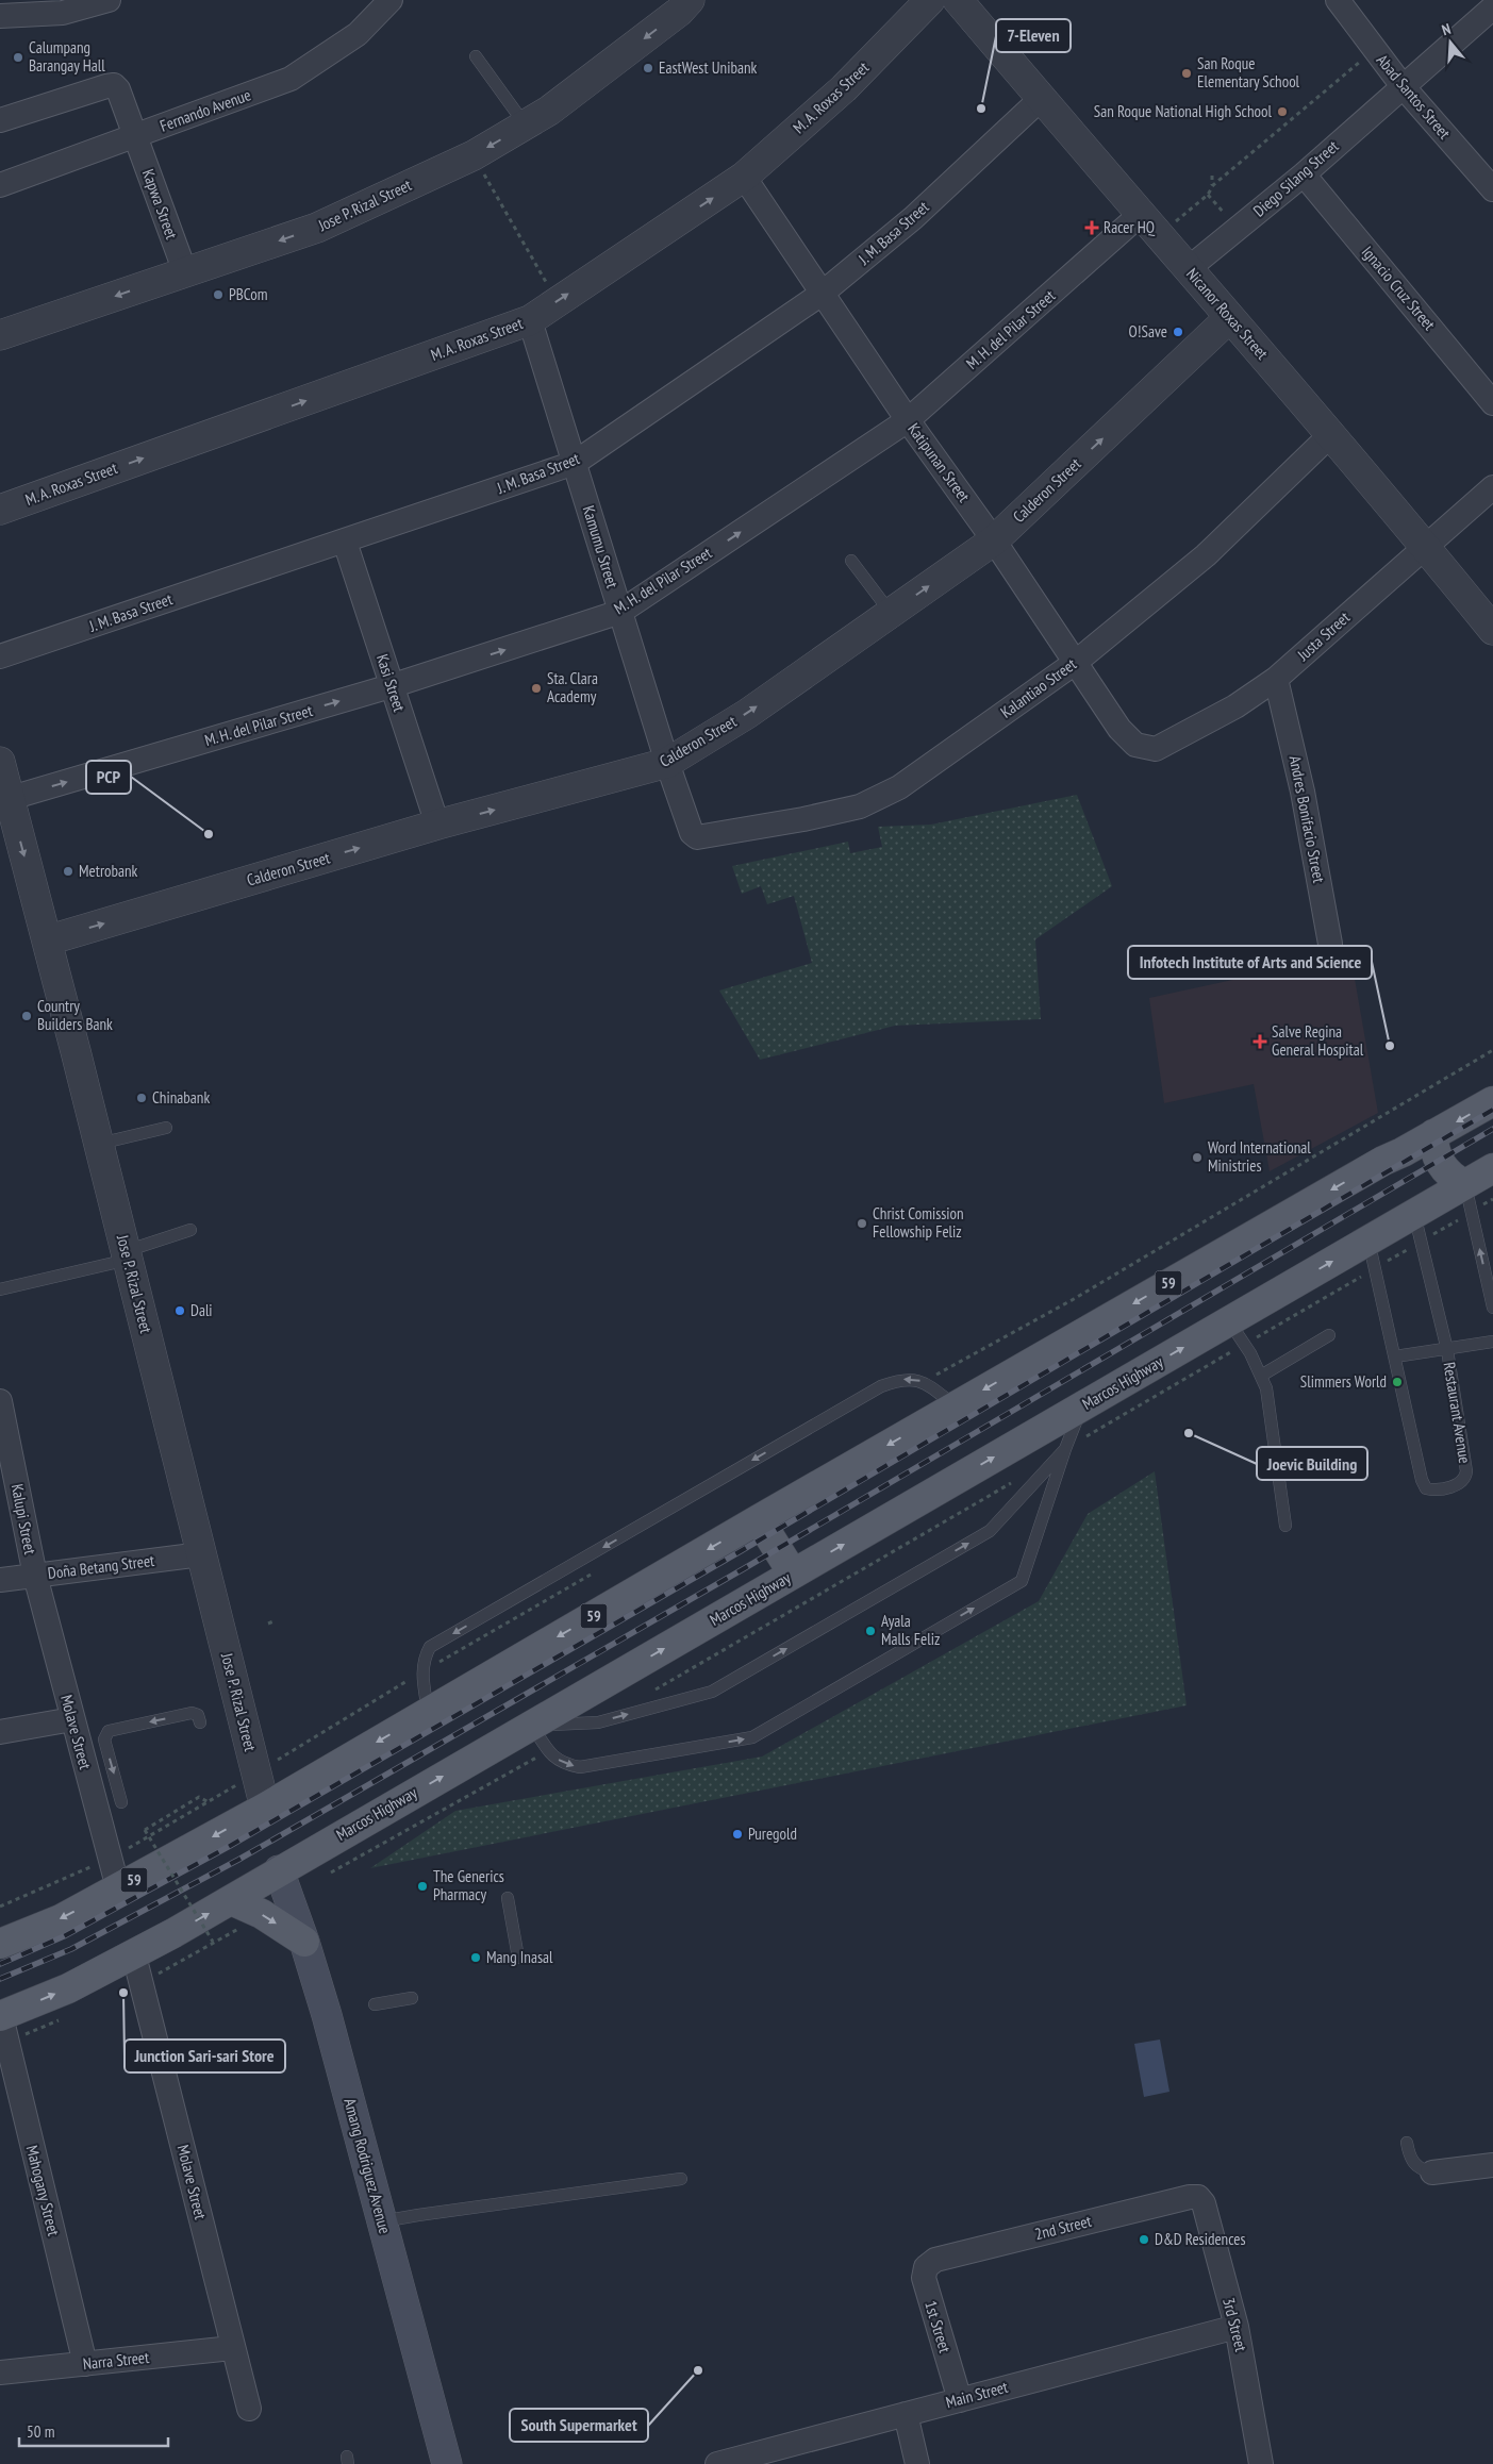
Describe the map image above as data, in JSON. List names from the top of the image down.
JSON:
{
  "streets": {
    "main road": ["59", "Marcos Highway", "Amang Rodriguez Avenue"],
    "street": [
      "Abad Santos Street",
      "M. A. Roxas Street",
      "Fernando Avenue",
      "Diego Silang Street",
      "Kapwa Street",
      "Jose P. Rizal Street",
      "J. M. Basa Street",
      "Ignacio Cruz Street",
      "Nicanor Roxas Street",
      "M. H. del Pilar Street",
      "Katipunan Street",
      "Calderon Street",
      "Kamumu Street",
      "Justa Street",
      "Kasi Street",
      "Kalantiao Street",
      "Andres Bonifacio Street",
      "Kalupi Street",
      "Doña Betang Street",
      "Molave Street",
      "Mahogany Street",
      "2nd Street",
      "3rd Street",
      "1st Street",
      "Narra Street",
      "Main Street"
    ],
    "lane": ["Restaurant Avenue"]
  },
  "crossings": [
    ["Abad Santos Street", "Diego Silang Street"],
    ["M. A. Roxas Street", "Katipunan Street"],
    ["M. A. Roxas Street", "Kamumu Street"],
    ["Fernando Avenue", "Kapwa Street"],
    ["Diego Silang Street", "Ignacio Cruz Street"],
    ["Diego Silang Street", "Nicanor Roxas Street"],
    ["Kapwa Street", "Jose P. Rizal Street"],
    ["Jose P. Rizal Street", "M. H. del Pilar Street"],
    ["Jose P. Rizal Street", "Calderon Street"],
    ["Jose P. Rizal Street", "59"],
    ["Jose P. Rizal Street", "Doña Betang Street"],
    ["J. M. Basa Street", "Nicanor Roxas Street"],
    ["J. M. Basa Street", "Katipunan Street"],
    ["J. M. Basa Street", "Kamumu Street"],
    ["J. M. Basa Street", "Kasi Street"],
    ["Nicanor Roxas Street", "M. H. del Pilar Street"],
    ["Nicanor Roxas Street", "Calderon Street"],
    ["Nicanor Roxas Street", "Justa Street"],
    ["Nicanor Roxas Street", "Kalantiao Street"],
    ["M. H. del Pilar Street", "Katipunan Street"],
    ["M. H. del Pilar Street", "Kamumu Street"],
    ["M. H. del Pilar Street", "Kasi Street"],
    ["Katipunan Street", "Calderon Street"],
    ["Katipunan Street", "Justa Street"],
    ["Katipunan Street", "Kalantiao Street"],
    ["Calderon Street", "Kamumu Street"],
    ["Calderon Street", "Kasi Street"],
    ["Kamumu Street", "Kalantiao Street"],
    ["Justa Street", "Andres Bonifacio Street"],
    ["59", "Molave Street"],
    ["Marcos Highway", "Restaurant Avenue"],
    ["Marcos Highway", "Molave Street"],
    ["Marcos Highway", "Amang Rodriguez Avenue"],
    ["Marcos Highway", "Mahogany Street"],
    ["Kalupi Street", "Doña Betang Street"],
    ["Kalupi Street", "Molave Street"],
    ["Doña Betang Street", "Molave Street"],
    ["Molave Street", "Narra Street"],
    ["Mahogany Street", "Narra Street"],
    ["2nd Street", "3rd Street"],
    ["2nd Street", "1st Street"],
    ["3rd Street", "Main Street"],
    ["1st Street", "Main Street"]
  ],
  "one_way": [
    "M. A. Roxas Street",
    "Jose P. Rizal Street",
    "M. H. del Pilar Street",
    "Calderon Street"
  ],
  "places": {
    "other": [
      "Calumpang Barangay Hall",
      "EastWest Unibank",
      "San Roque Elementary School",
      "7-Eleven",
      "San Roque National High School",
      "PBCom",
      "O!Save",
      "Sta. Clara Academy",
      "PCP",
      "Metrobank",
      "Country Builders Bank",
      "Infotech Institute of Arts and Science",
      "Chinabank",
      "Word International Ministries",
      "Christ Comission Fellowship Feliz",
      "Dali",
      "Slimmers World",
      "Joevic Building",
      "Ayala Malls Feliz",
      "Puregold",
      "The Generics Pharmacy",
      "Mang Inasal",
      "Junction Sari-sari Store",
      "D&D Residences",
      "South Supermarket"
    ],
    "health": ["Racer HQ", "Salve Regina General Hospital"]
  },
  "scale_bar": "50 m",
  "north": "top"
}
